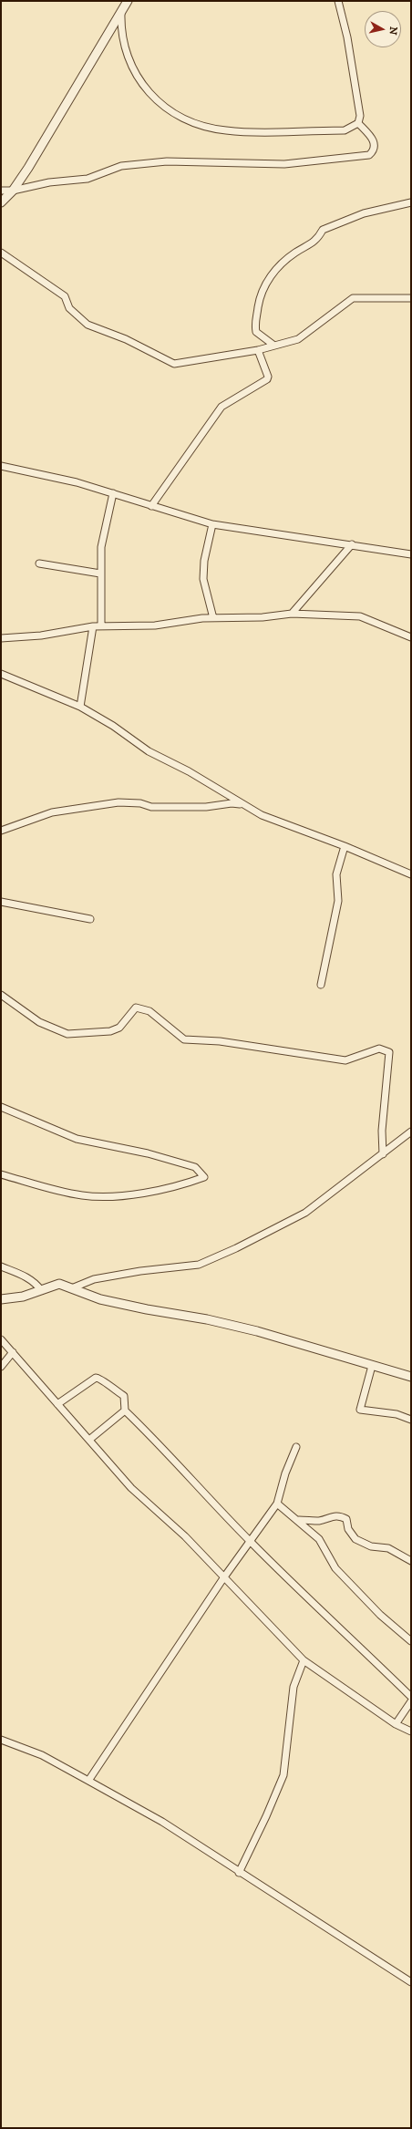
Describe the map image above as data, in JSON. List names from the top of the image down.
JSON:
{
  "north": "right"
}
